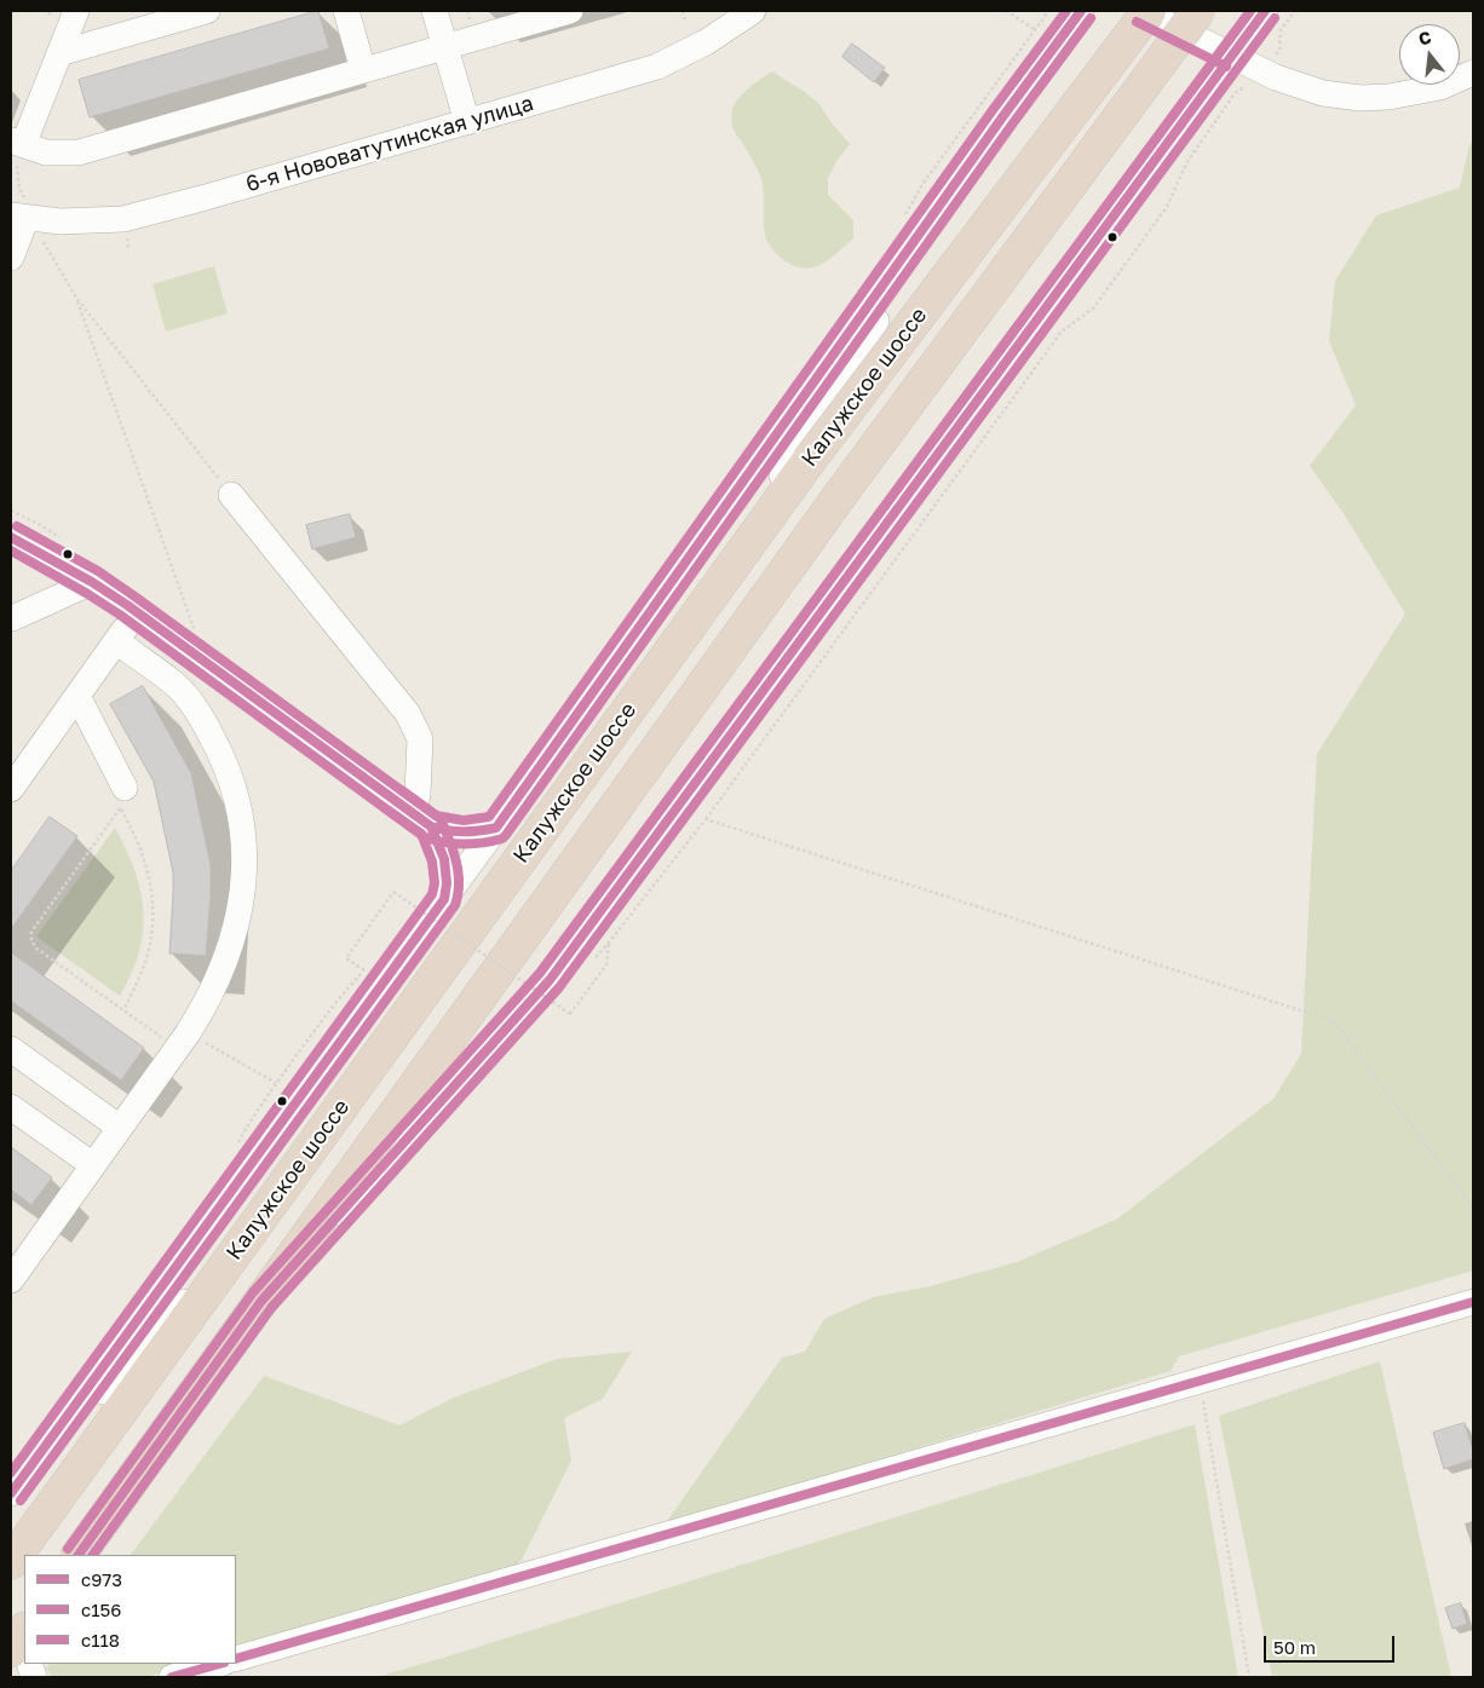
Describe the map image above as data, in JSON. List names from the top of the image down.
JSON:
{
  "streets": {
    "highway": ["Калужское шоссе"],
    "street": ["6-я Нововатутинская улица"]
  },
  "lines": ["transit line с973", "transit line с118", "transit line с156"],
  "legend": ["с973", "с156", "с118"],
  "scale_bar": "50 m",
  "north": "top"
}
